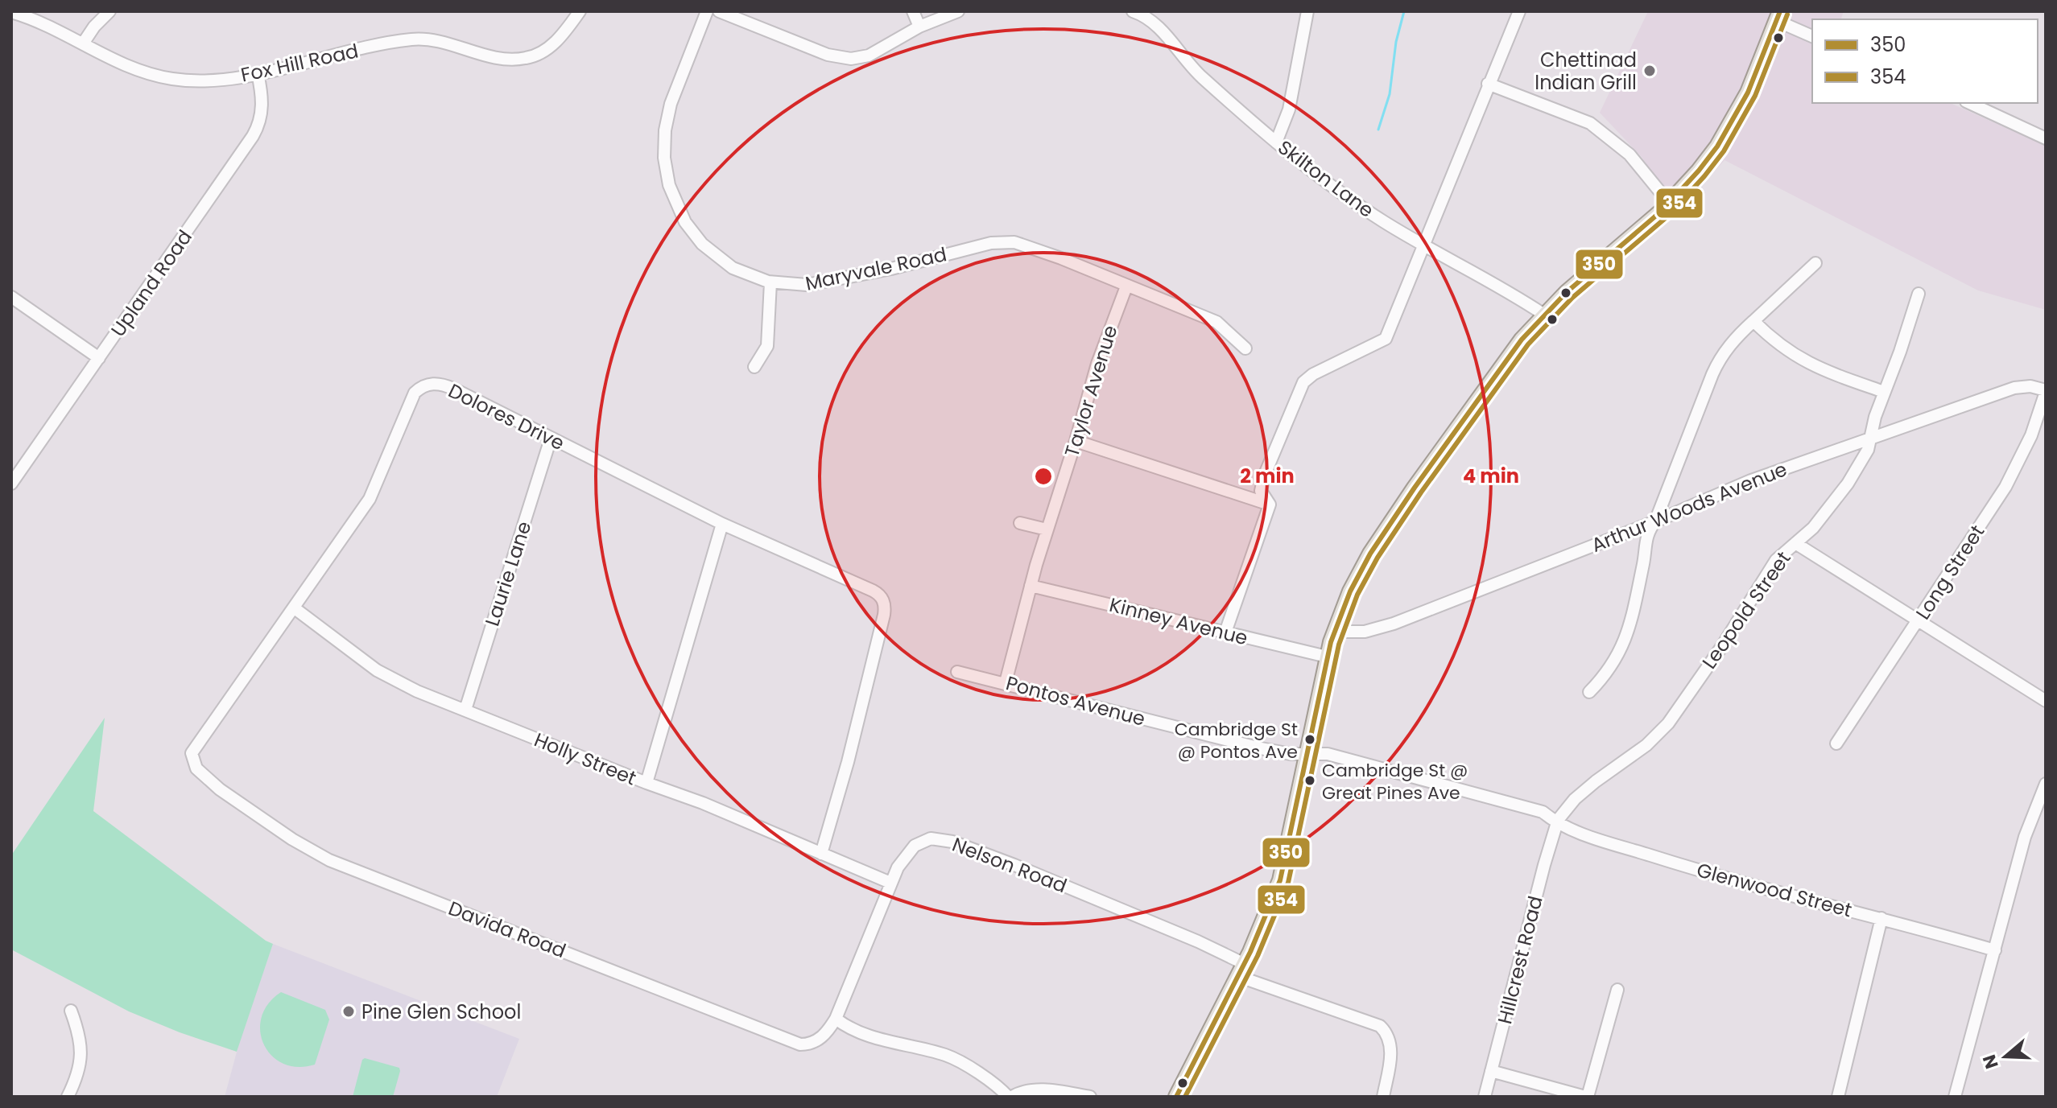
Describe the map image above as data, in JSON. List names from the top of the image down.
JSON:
{
  "streets": {
    "street": [
      "Fox Hill Road",
      "Skilton Lane",
      "Maryvale Road",
      "Upland Road",
      "Taylor Avenue",
      "Dolores Drive",
      "Arthur Woods Avenue",
      "Long Street",
      "Laurie Lane",
      "Leopold Street",
      "Kinney Avenue",
      "Pontos Avenue",
      "Holly Street",
      "Nelson Road",
      "Glenwood Street",
      "Davida Road",
      "Hillcrest Road"
    ]
  },
  "crossings": [
    ["Fox Hill Road", "Upland Road"],
    ["Maryvale Road", "Taylor Avenue"],
    ["Taylor Avenue", "Kinney Avenue"],
    ["Taylor Avenue", "Pontos Avenue"],
    ["Dolores Drive", "Laurie Lane"],
    ["Dolores Drive", "Holly Street"],
    ["Dolores Drive", "Davida Road"],
    ["Arthur Woods Avenue", "Long Street"],
    ["Arthur Woods Avenue", "Leopold Street"],
    ["Laurie Lane", "Holly Street"],
    ["Leopold Street", "Pontos Avenue"],
    ["Leopold Street", "Glenwood Street"],
    ["Leopold Street", "Hillcrest Road"],
    ["Pontos Avenue", "Glenwood Street"],
    ["Pontos Avenue", "Hillcrest Road"],
    ["Holly Street", "Nelson Road"],
    ["Nelson Road", "Davida Road"],
    ["Glenwood Street", "Hillcrest Road"]
  ],
  "places": [
    "Chettinad Indian Grill",
    "Cambridge St @ Pontos Ave",
    "Cambridge St @ Great Pines Ave",
    "Pine Glen School"
  ],
  "lines": ["transit line 350", "transit line 354"],
  "legend": ["350", "354"],
  "north": "left",
  "rings": ["2 min", "4 min"]
}
